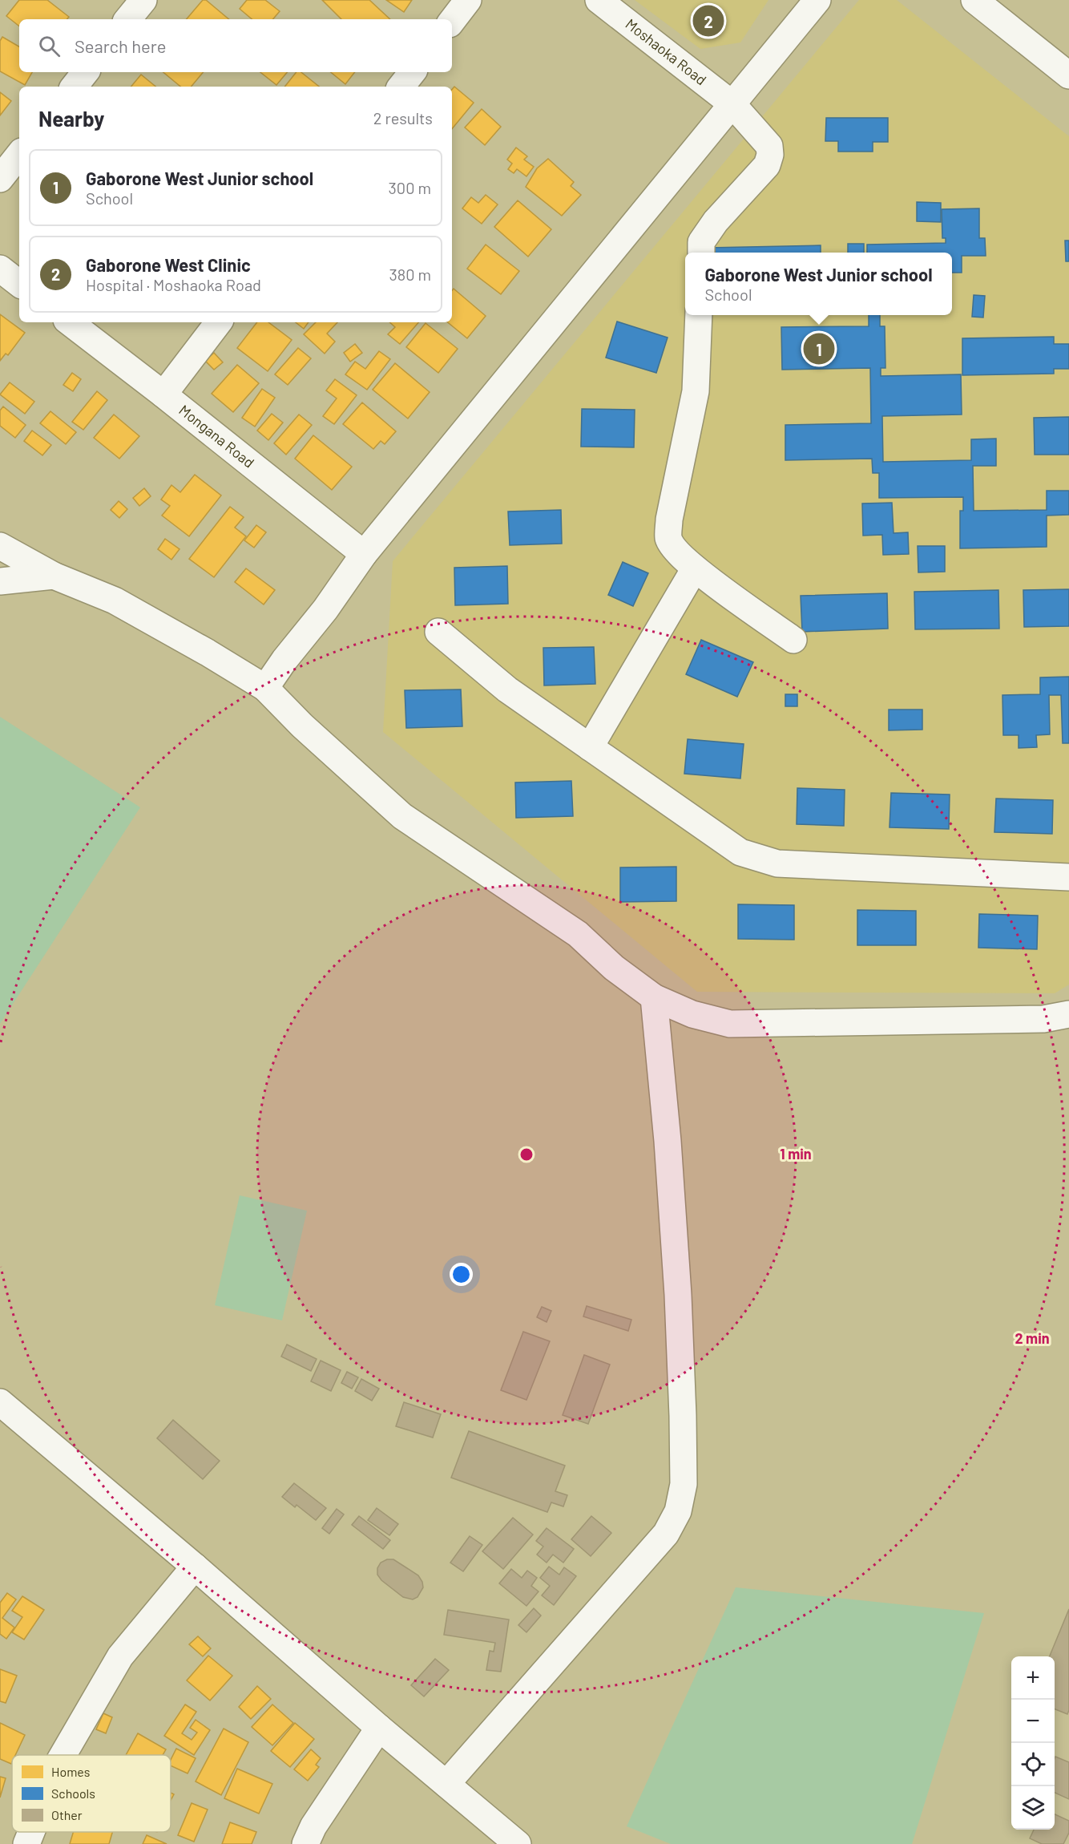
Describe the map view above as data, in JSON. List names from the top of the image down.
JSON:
{
  "streets": {
    "street": ["Moshaoka Road", "Mongana Road"]
  },
  "legend": ["Homes", "Schools", "Other"],
  "page": {
    "pins": ["2", "1"],
    "search": "Search here",
    "heading": ["Nearby", "2 results"],
    "list": [
      {
        "mark": "1",
        "name": "Gaborone West Junior school",
        "note": "School",
        "value": "300 m"
      },
      {
        "mark": "2",
        "name": "Gaborone West Clinic",
        "note": "Hospital · Moshaoka Road",
        "value": "380 m"
      }
    ],
    "popup": ["Gaborone West Junior school", "School"],
    "map_buttons": ["+", "−"]
  },
  "rings": ["1 min", "2 min"]
}
